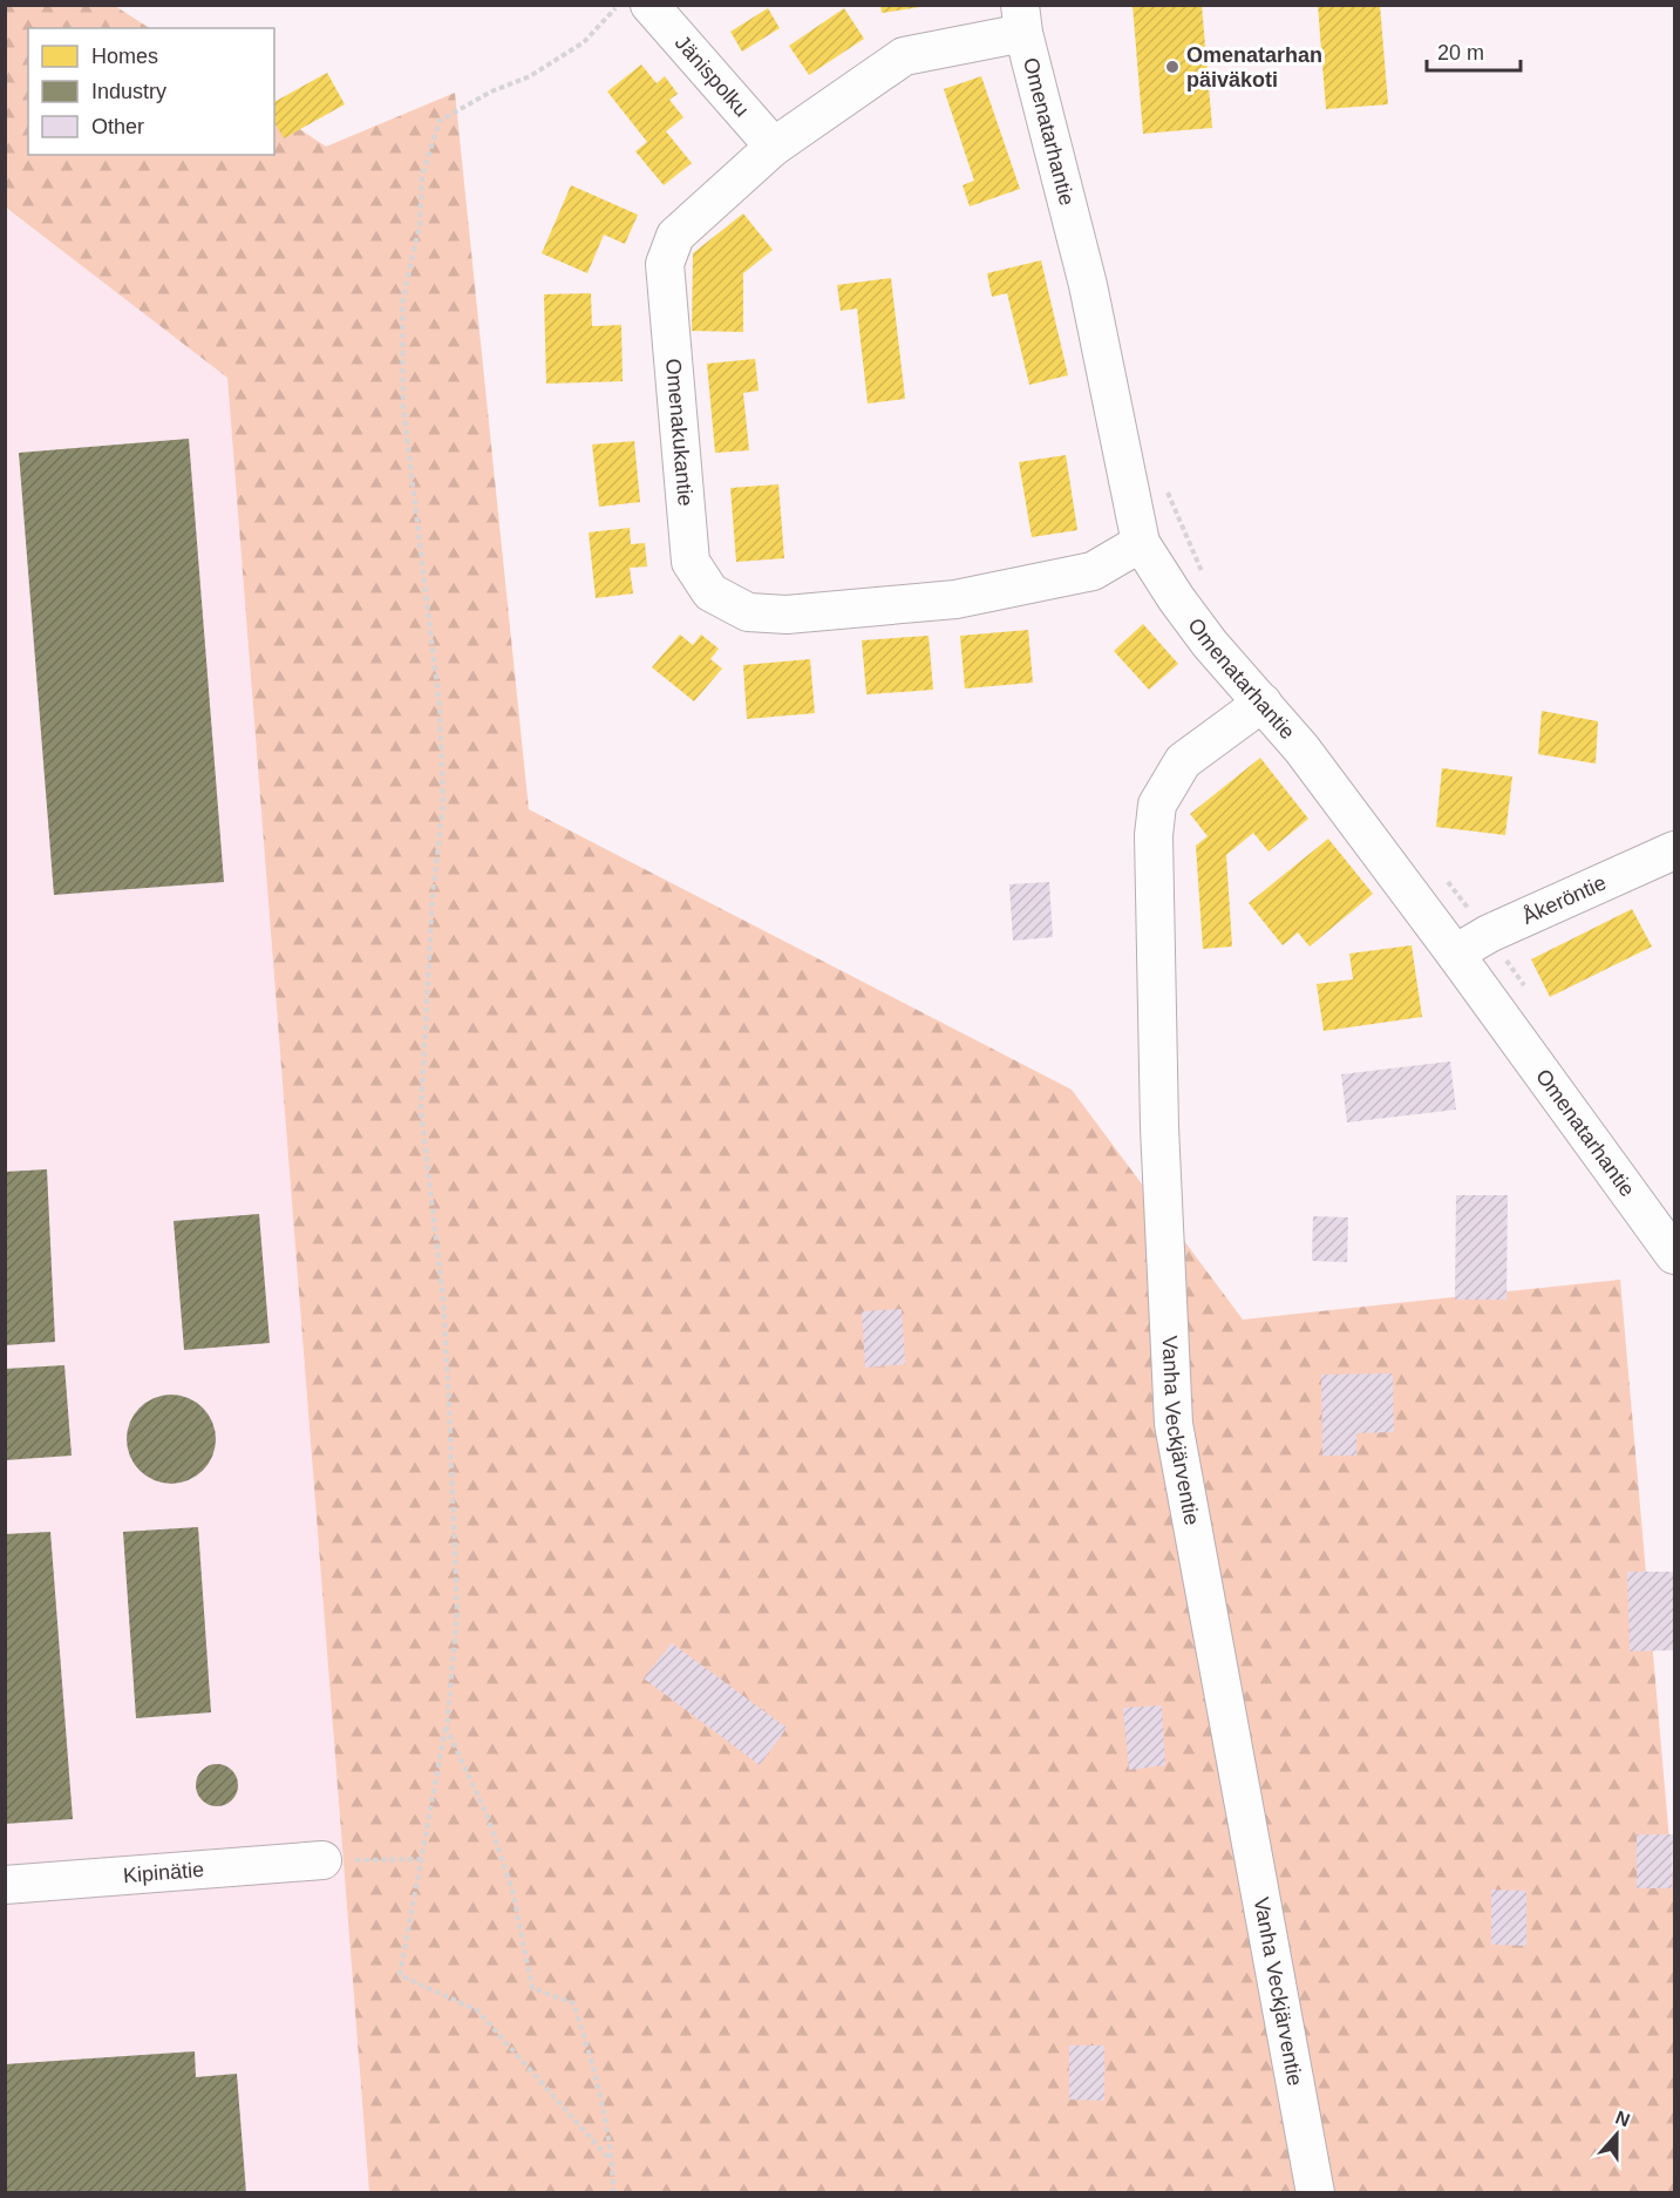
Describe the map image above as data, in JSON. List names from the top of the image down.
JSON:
{
  "streets": {
    "street": [
      "Jänispolku",
      "Omenatarhantie",
      "Omenakukantie",
      "Åkeröntie",
      "Vanha Veckjärventie",
      "Kipinätie"
    ]
  },
  "crossings": [
    ["Jänispolku", "Omenakukantie"],
    ["Omenatarhantie", "Omenakukantie"],
    ["Omenatarhantie", "Åkeröntie"],
    ["Omenatarhantie", "Vanha Veckjärventie"]
  ],
  "places": ["Omenatarhan päiväkoti"],
  "legend": ["Homes", "Industry", "Other"],
  "scale_bar": "20 m",
  "north": "top"
}
